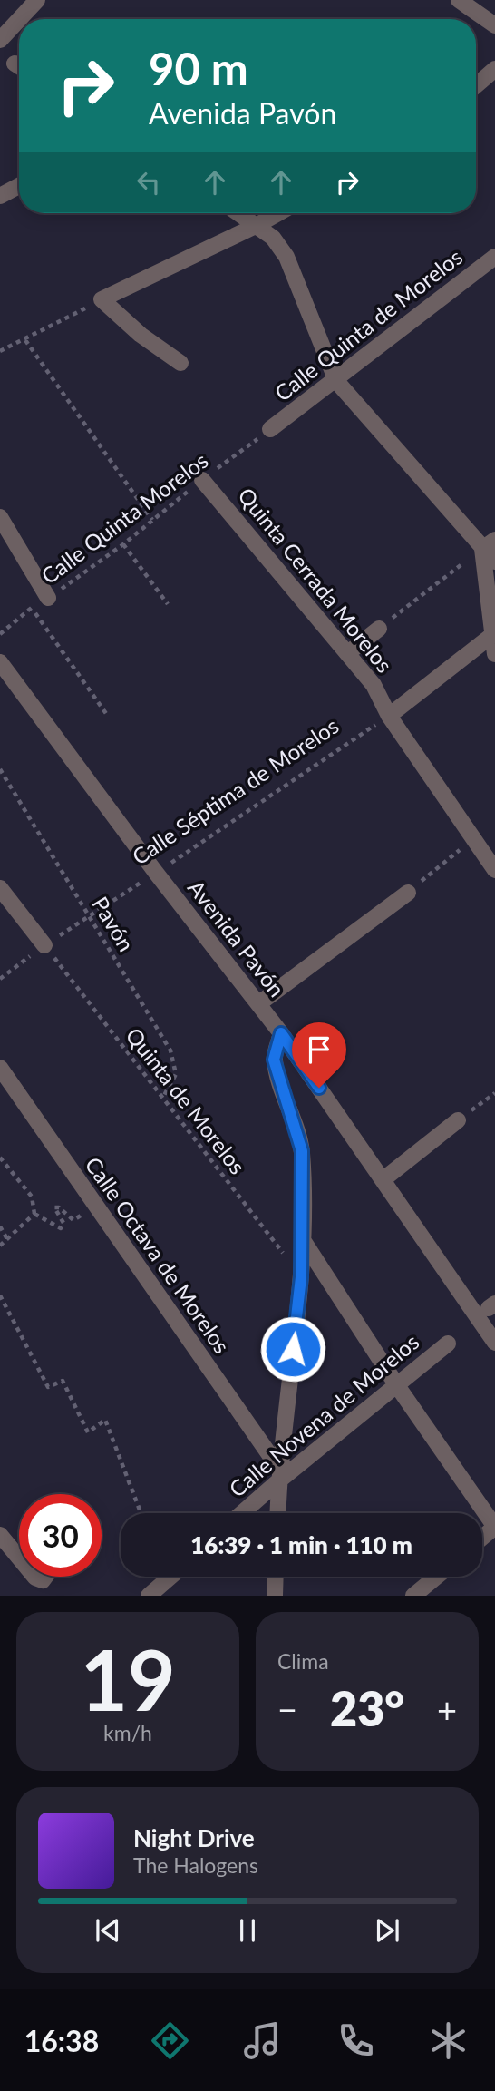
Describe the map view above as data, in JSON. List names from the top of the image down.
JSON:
{
  "streets": {
    "street": [
      "Calle Quinta de Morelos",
      "Quinta Cerrada Morelos",
      "Avenida Pavón",
      "Calle Octava de Morelos",
      "Calle Novena de Morelos"
    ],
    "path": [
      "Calle Quinta Morelos",
      "Calle Séptima de Morelos",
      "Pavón",
      "Quinta de Morelos"
    ]
  },
  "crossings": [
    ["Calle Quinta de Morelos", "Calle Quinta Morelos"],
    ["Calle Quinta Morelos", "Quinta Cerrada Morelos"],
    ["Quinta Cerrada Morelos", "Calle Séptima de Morelos"],
    ["Calle Séptima de Morelos", "Pavón"],
    ["Calle Séptima de Morelos", "Avenida Pavón"],
    ["Calle Séptima de Morelos", "Quinta de Morelos"],
    ["Pavón", "Quinta de Morelos"],
    ["Calle Octava de Morelos", "Calle Novena de Morelos"]
  ],
  "page": {
    "turn": ["90 m", "Avenida Pavón"],
    "limit": "30",
    "trip": "16:39 · 1 min · 110 m",
    "tile": [
      ["19", "km/h"],
      "Clima"
    ],
    "heat": ["−", "23°", "+"],
    "song": ["Night Drive", "The Halogens"],
    "tabs": "16:38"
  }
}
